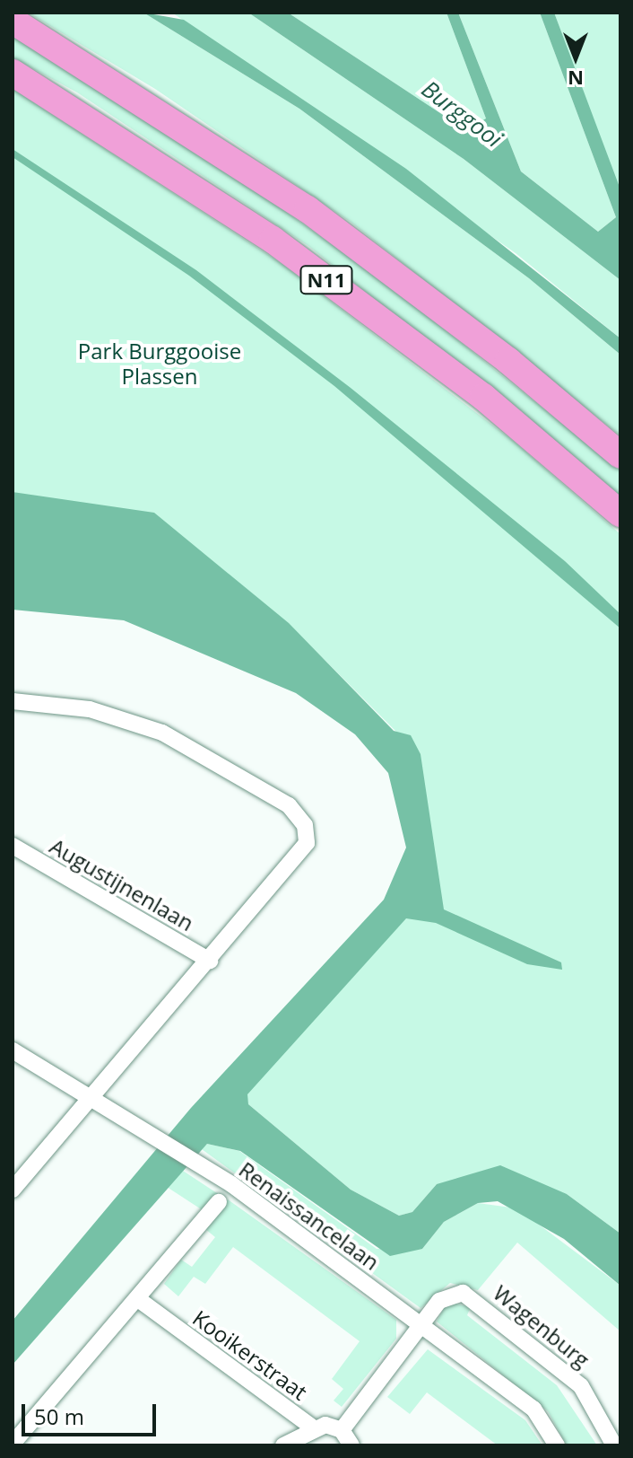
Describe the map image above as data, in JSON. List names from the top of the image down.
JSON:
{
  "streets": {
    "highway": ["N11"],
    "street": [
      "Augustijnenlaan",
      "Renaissancelaan",
      "Wagenburg",
      "Kooikerstraat"
    ]
  },
  "crossings": [
    ["Renaissancelaan", "Wagenburg"]
  ],
  "water": ["Burggooi"],
  "parks": ["Park Burggooise Plassen"],
  "scale_bar": "50 m",
  "north": "bottom"
}
